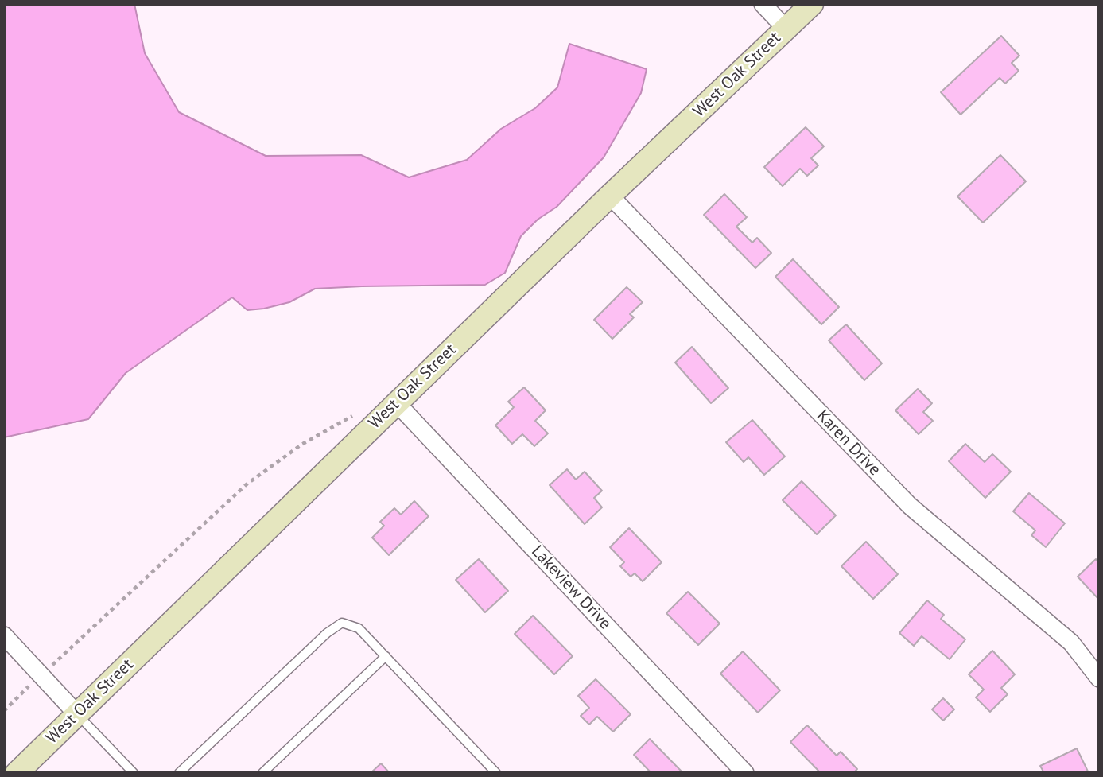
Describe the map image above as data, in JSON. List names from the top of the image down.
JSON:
{
  "streets": {
    "main road": ["West Oak Street"],
    "street": ["Karen Drive", "Lakeview Drive"]
  },
  "crossings": [
    ["West Oak Street", "Karen Drive"],
    ["West Oak Street", "Lakeview Drive"]
  ]
}
